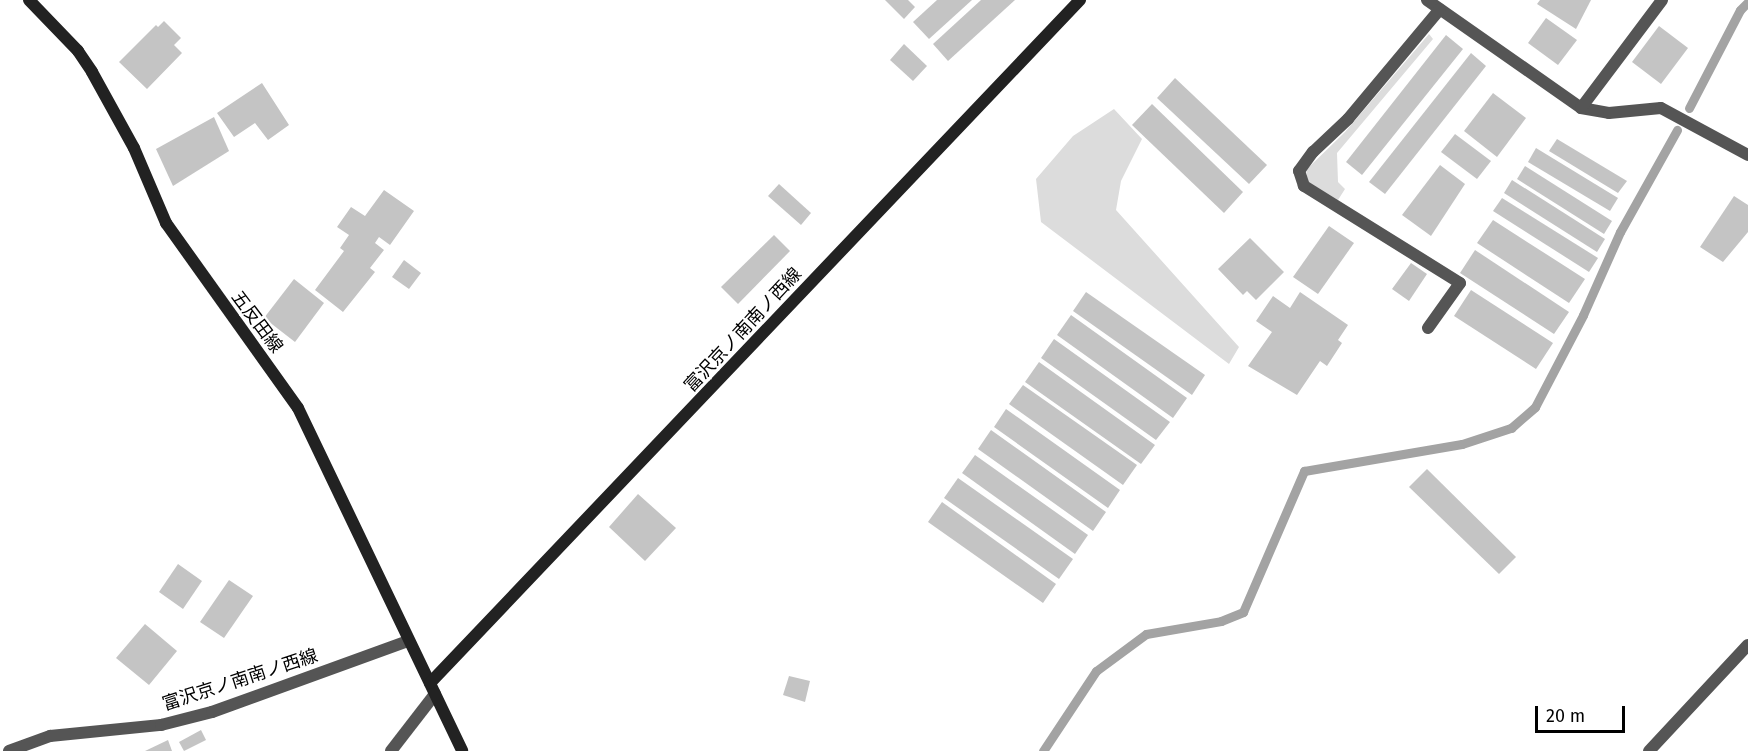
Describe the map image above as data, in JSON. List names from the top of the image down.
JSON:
{
  "streets": {
    "street": ["五反田線", "富沢京ノ南南ノ西線"]
  },
  "crossings": [
    ["五反田線", "富沢京ノ南南ノ西線"]
  ],
  "scale_bar": "20 m"
}
